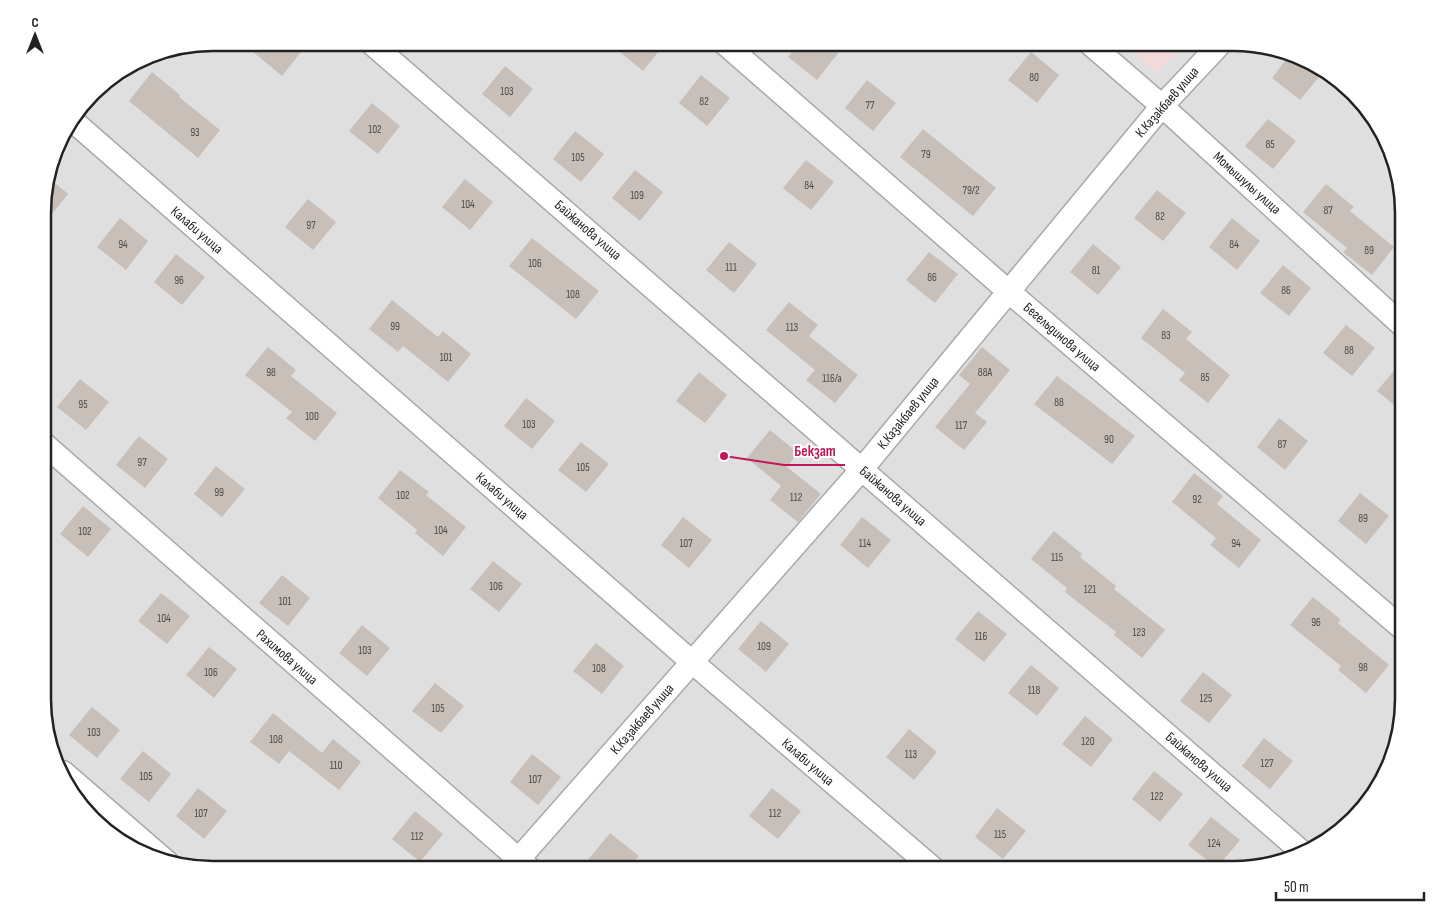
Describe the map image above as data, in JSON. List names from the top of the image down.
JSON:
{
  "streets": {
    "street": [
      "К.Казакбаев улица",
      "Момышулы улица",
      "Калаби улица",
      "Байжанова улица",
      "Бегельдинова улица",
      "Рахимова улица"
    ]
  },
  "crossings": [
    ["К.Казакбаев улица", "Момышулы улица"],
    ["К.Казакбаев улица", "Калаби улица"],
    ["К.Казакбаев улица", "Байжанова улица"],
    ["К.Казакбаев улица", "Бегельдинова улица"]
  ],
  "places": ["Бекзат"],
  "house_numbers": [
    "80",
    "103",
    "82",
    "77",
    "102",
    "93",
    "85",
    "79",
    "105",
    "84",
    "79/2",
    "109",
    "104",
    "87",
    "82",
    "97",
    "94",
    "84",
    "89",
    "106",
    "111",
    "81",
    "86",
    "96",
    "86",
    "108",
    "99",
    "113",
    "83",
    "88",
    "101",
    "98",
    "88А",
    "85",
    "116/a",
    "88",
    "95",
    "100",
    "103",
    "117",
    "90",
    "87",
    "97",
    "105",
    "99",
    "102",
    "112",
    "92",
    "89",
    "104",
    "102",
    "107",
    "114",
    "94",
    "115",
    "106",
    "121",
    "101",
    "104",
    "96",
    "123",
    "116",
    "109",
    "103",
    "98",
    "108",
    "106",
    "118",
    "125",
    "105",
    "103",
    "108",
    "120",
    "113",
    "127",
    "110",
    "105",
    "107",
    "122",
    "107",
    "112",
    "115",
    "112",
    "124"
  ],
  "scale_bar": "50 m",
  "north": "top"
}
